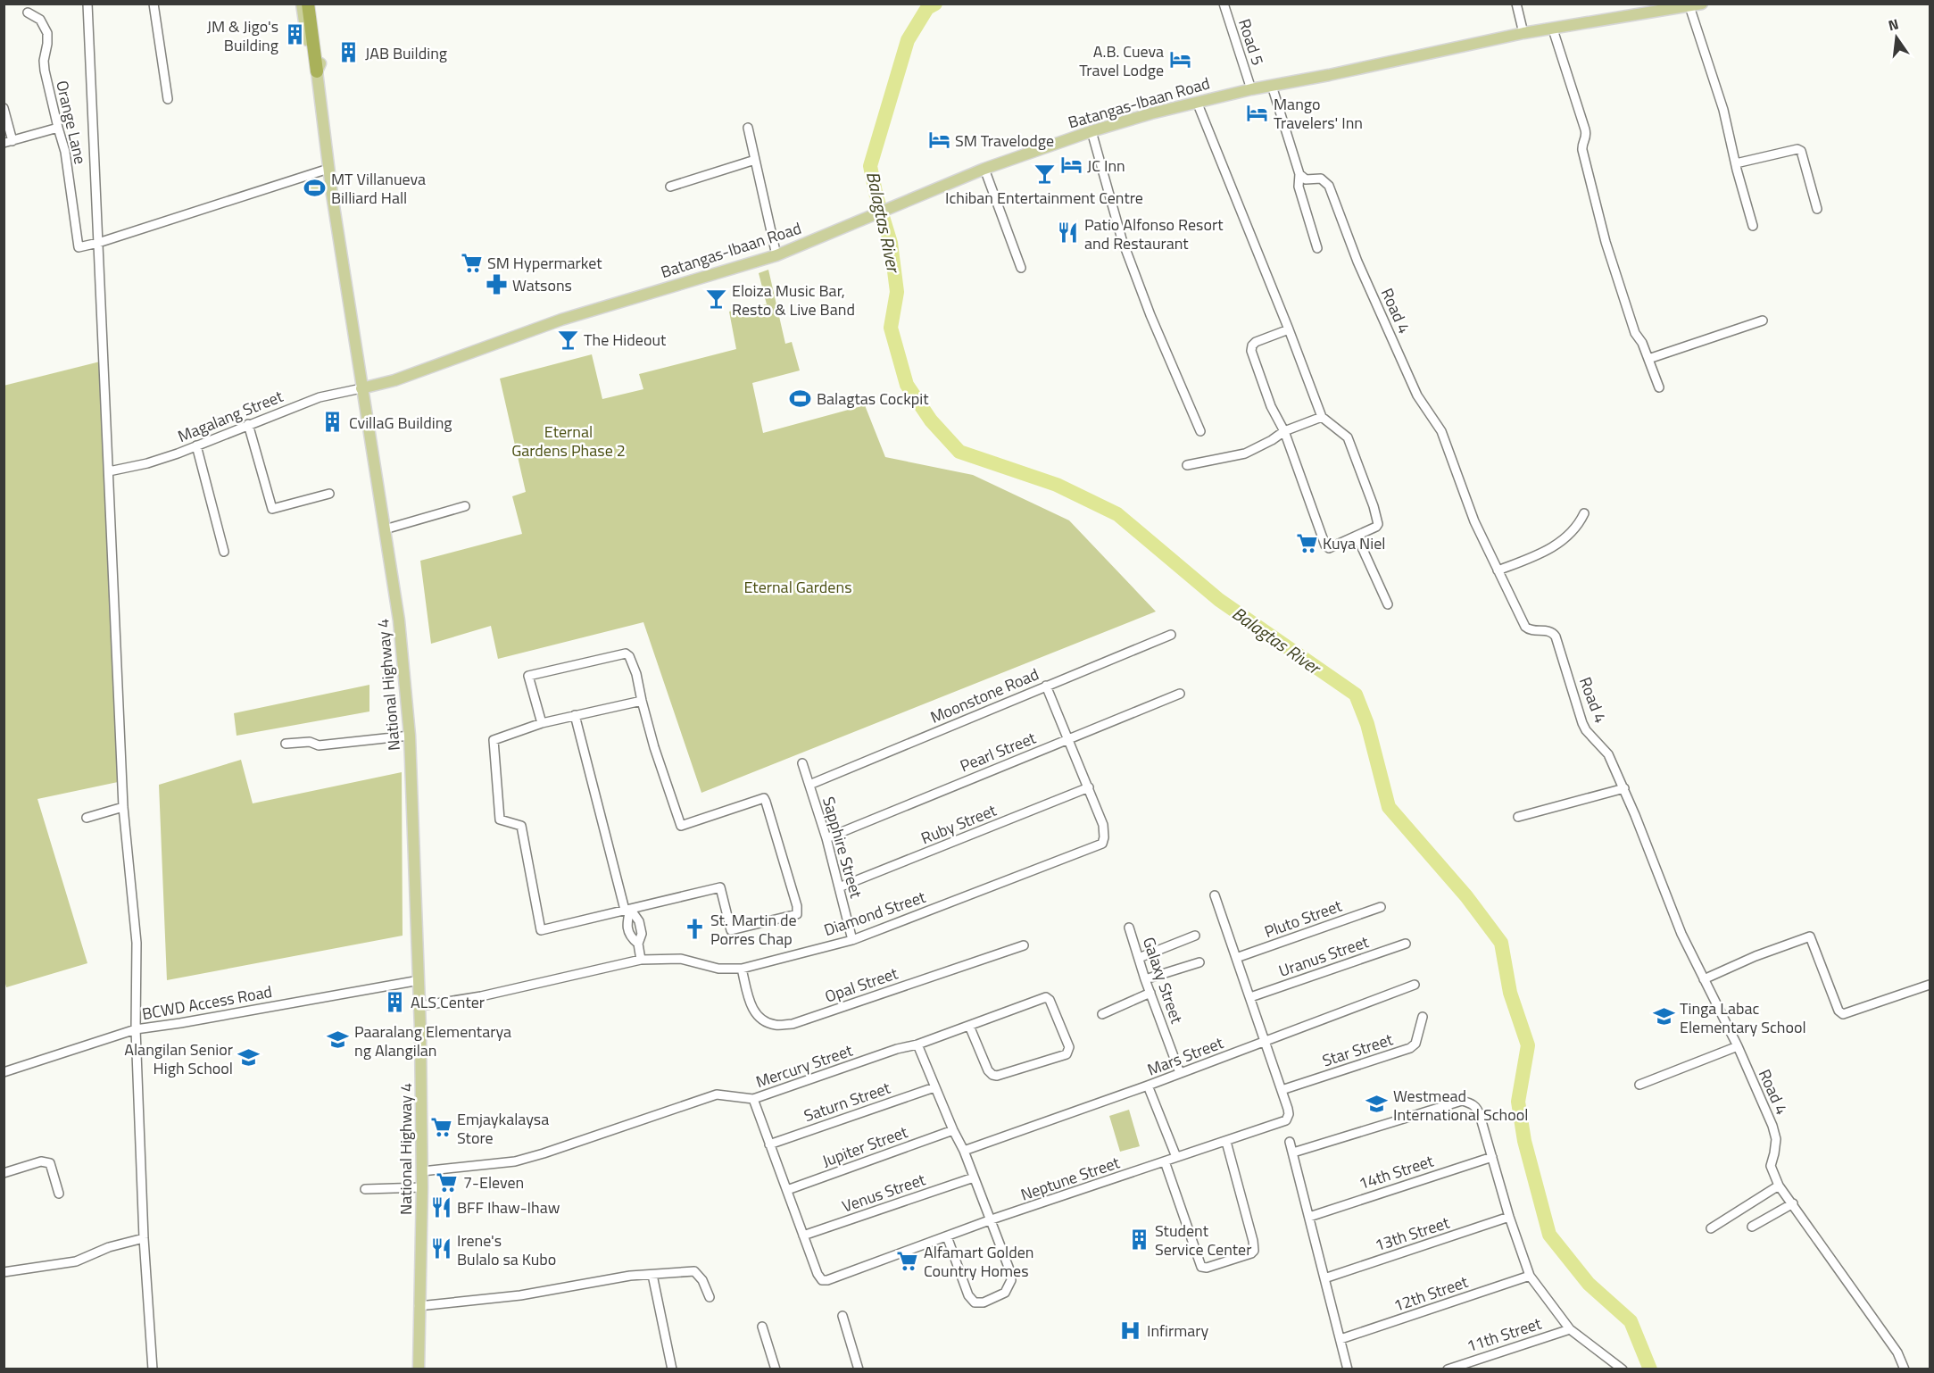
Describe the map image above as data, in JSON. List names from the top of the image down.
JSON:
{
  "streets": {
    "main road": ["Batangas-Ibaan Road", "National Highway 4"],
    "street": [
      "Road 5",
      "Orange Lane",
      "Road 4",
      "Magalang Street",
      "Moonstone Road",
      "Pearl Street",
      "Ruby Street",
      "Sapphire Street",
      "Diamond Street",
      "Pluto Street",
      "Uranus Street",
      "Galaxy Street",
      "Opal Street",
      "BCWD Access Road",
      "Star Street",
      "Mars Street",
      "Mercury Street",
      "Saturn Street",
      "Jupiter Street",
      "14th Street",
      "Neptune Street",
      "Venus Street",
      "13th Street",
      "12th Street",
      "11th Street"
    ]
  },
  "crossings": [
    ["Road 5", "Batangas-Ibaan Road"],
    ["Batangas-Ibaan Road", "Magalang Street"],
    ["Batangas-Ibaan Road", "National Highway 4"],
    ["Magalang Street", "National Highway 4"],
    ["National Highway 4", "Diamond Street"],
    ["National Highway 4", "BCWD Access Road"],
    ["National Highway 4", "Mercury Street"],
    ["Moonstone Road", "Sapphire Street"],
    ["Moonstone Road", "Diamond Street"],
    ["Pearl Street", "Sapphire Street"],
    ["Pearl Street", "Diamond Street"],
    ["Ruby Street", "Sapphire Street"],
    ["Ruby Street", "Diamond Street"],
    ["Sapphire Street", "Diamond Street"],
    ["Diamond Street", "Opal Street"],
    ["Pluto Street", "Neptune Street"],
    ["Uranus Street", "Neptune Street"],
    ["Galaxy Street", "Mars Street"],
    ["Star Street", "Neptune Street"],
    ["Mars Street", "Neptune Street"],
    ["Mercury Street", "Neptune Street"],
    ["Saturn Street", "Neptune Street"],
    ["Jupiter Street", "Neptune Street"],
    ["Neptune Street", "Venus Street"]
  ],
  "water": ["Balagtas River"],
  "parks": ["Eternal Gardens Phase 2", "Eternal Gardens"],
  "places": {
    "building": [
      "JM & Jigo's Building",
      "JAB Building",
      "CvillaG Building",
      "ALS Center",
      "Student Service Center"
    ],
    "hotel": [
      "A.B. Cueva Travel Lodge",
      "Mango Travelers' Inn",
      "SM Travelodge",
      "JC Inn"
    ],
    "bar": ["Ichiban Entertainment Centre", "Eloiza Music Bar, Resto & Live Band", "The Hideout"],
    "sports": ["MT Villanueva Billiard Hall", "Balagtas Cockpit"],
    "restaurant": ["Patio Alfonso Resort and Restaurant", "BFF Ihaw-Ihaw", "Irene's Bulalo sa Kubo"],
    "supermarket": [
      "SM Hypermarket",
      "Kuya Niel",
      "Emjaykalaysa Store",
      "7-Eleven",
      "Alfamart Golden Country Homes"
    ],
    "pharmacy": ["Watsons"],
    "church": ["St. Martin de Porres Chap"],
    "school or university": [
      "Tinga Labac Elementary School",
      "Paaralang Elementarya ng Alangilan",
      "Alangilan Senior High School",
      "Westmead International School"
    ],
    "hospital": ["Infirmary"]
  },
  "north": "top"
}
